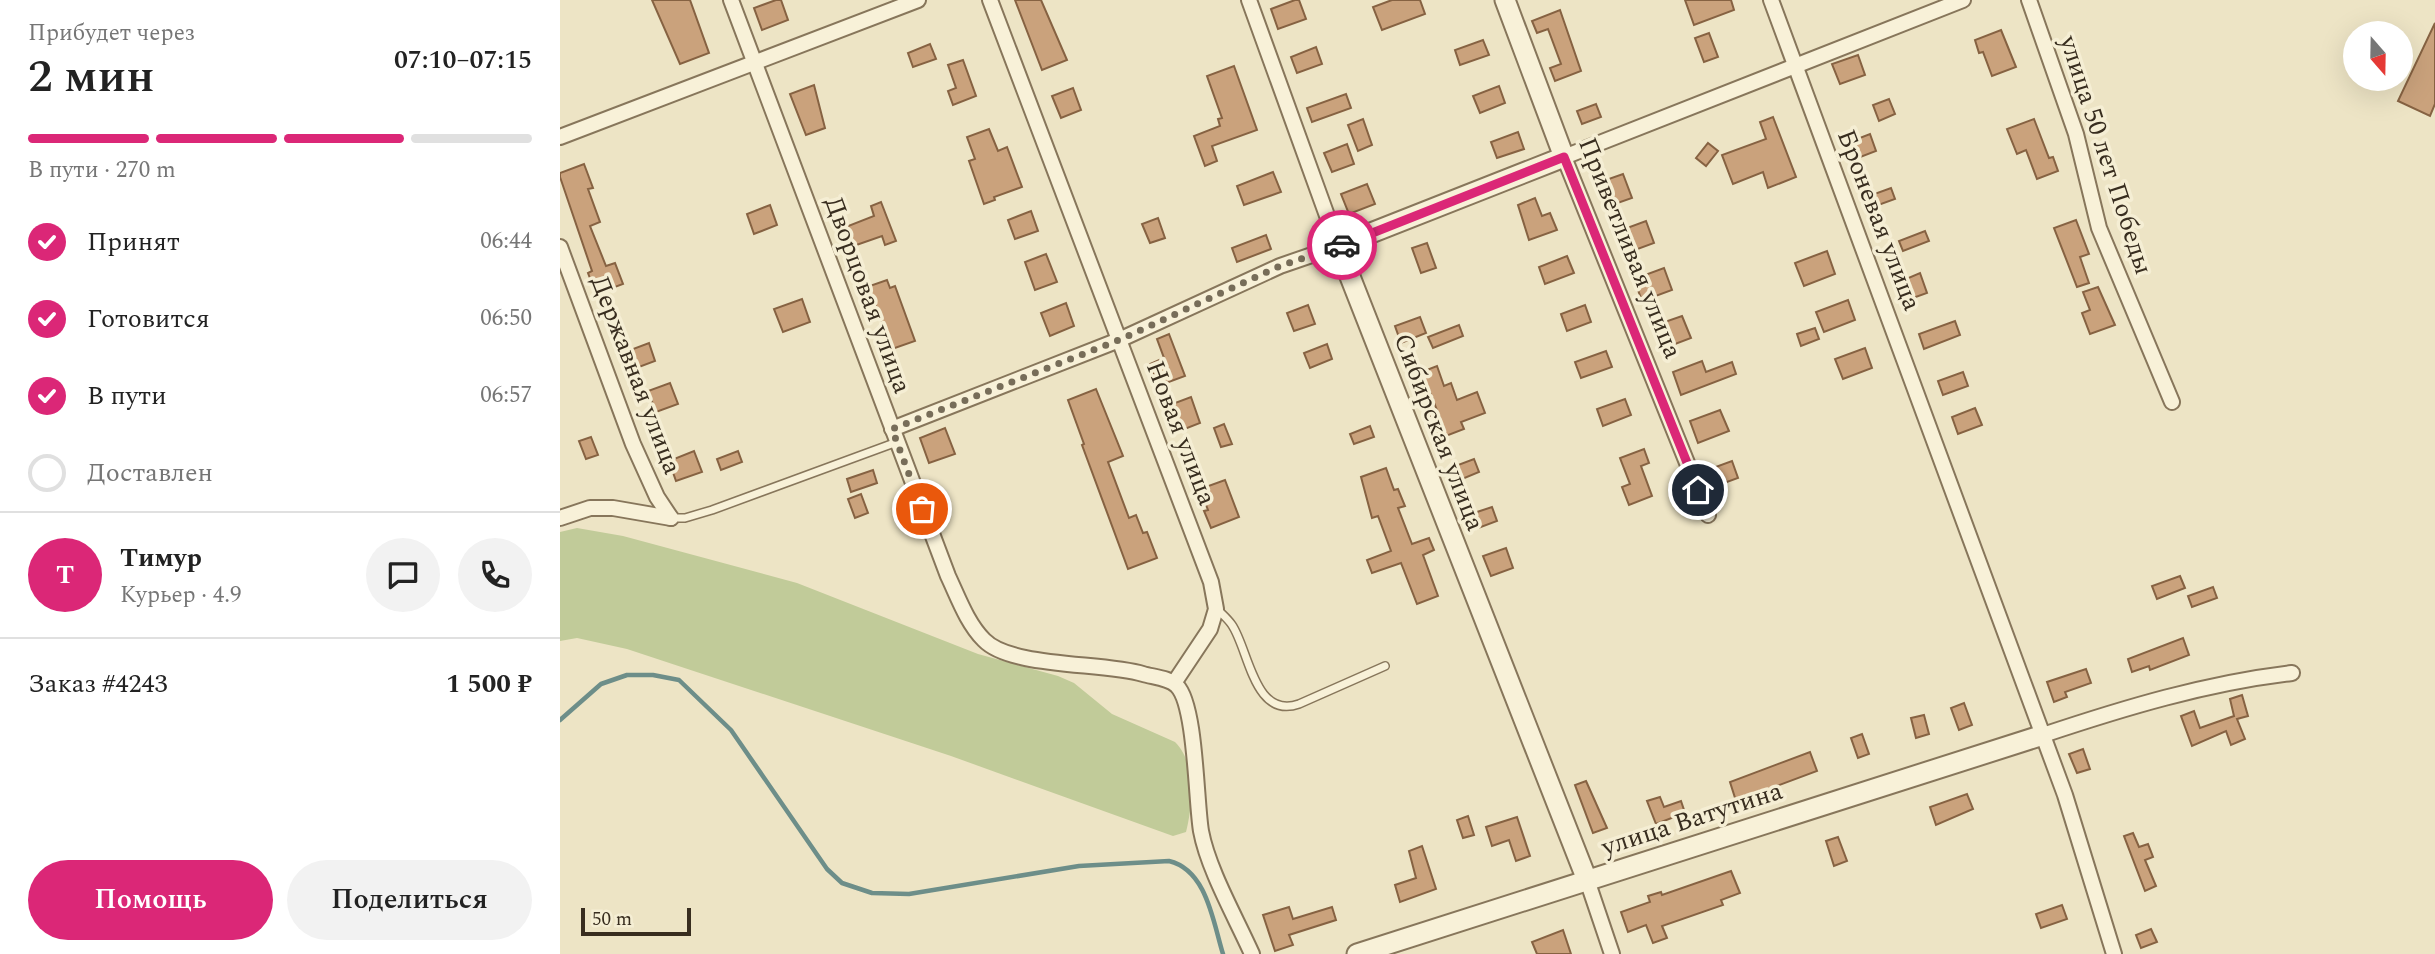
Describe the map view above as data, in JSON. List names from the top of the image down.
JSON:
{
  "streets": {
    "street": [
      "улица 50 лет Победы",
      "Броневая улица",
      "Приветливая улица",
      "Дворцовая улица",
      "Державная улица",
      "Сибирская улица",
      "Новая улица",
      "улица Ватутина"
    ]
  },
  "crossings": [
    ["Броневая улица", "улица Ватутина"],
    ["Сибирская улица", "улица Ватутина"]
  ],
  "scale_bar": "50 m",
  "north": "bottom",
  "page": {
    "heading": ["2 мин", "Прибудет через", "07:10–07:15"],
    "panel": [
      "Тимур",
      "Курьер · 4.9",
      "Заказ #4243",
      "1 500 ₽"
    ],
    "bar": "В пути · 270 m",
    "list": [
      ["Принят", "06:44"],
      ["Готовится", "06:50"],
      ["В пути", "06:57"],
      "Доставлен"
    ],
    "round": "Т",
    "buttons": ["Помощь", "Поделиться"],
    "scale": "50 m"
  }
}
